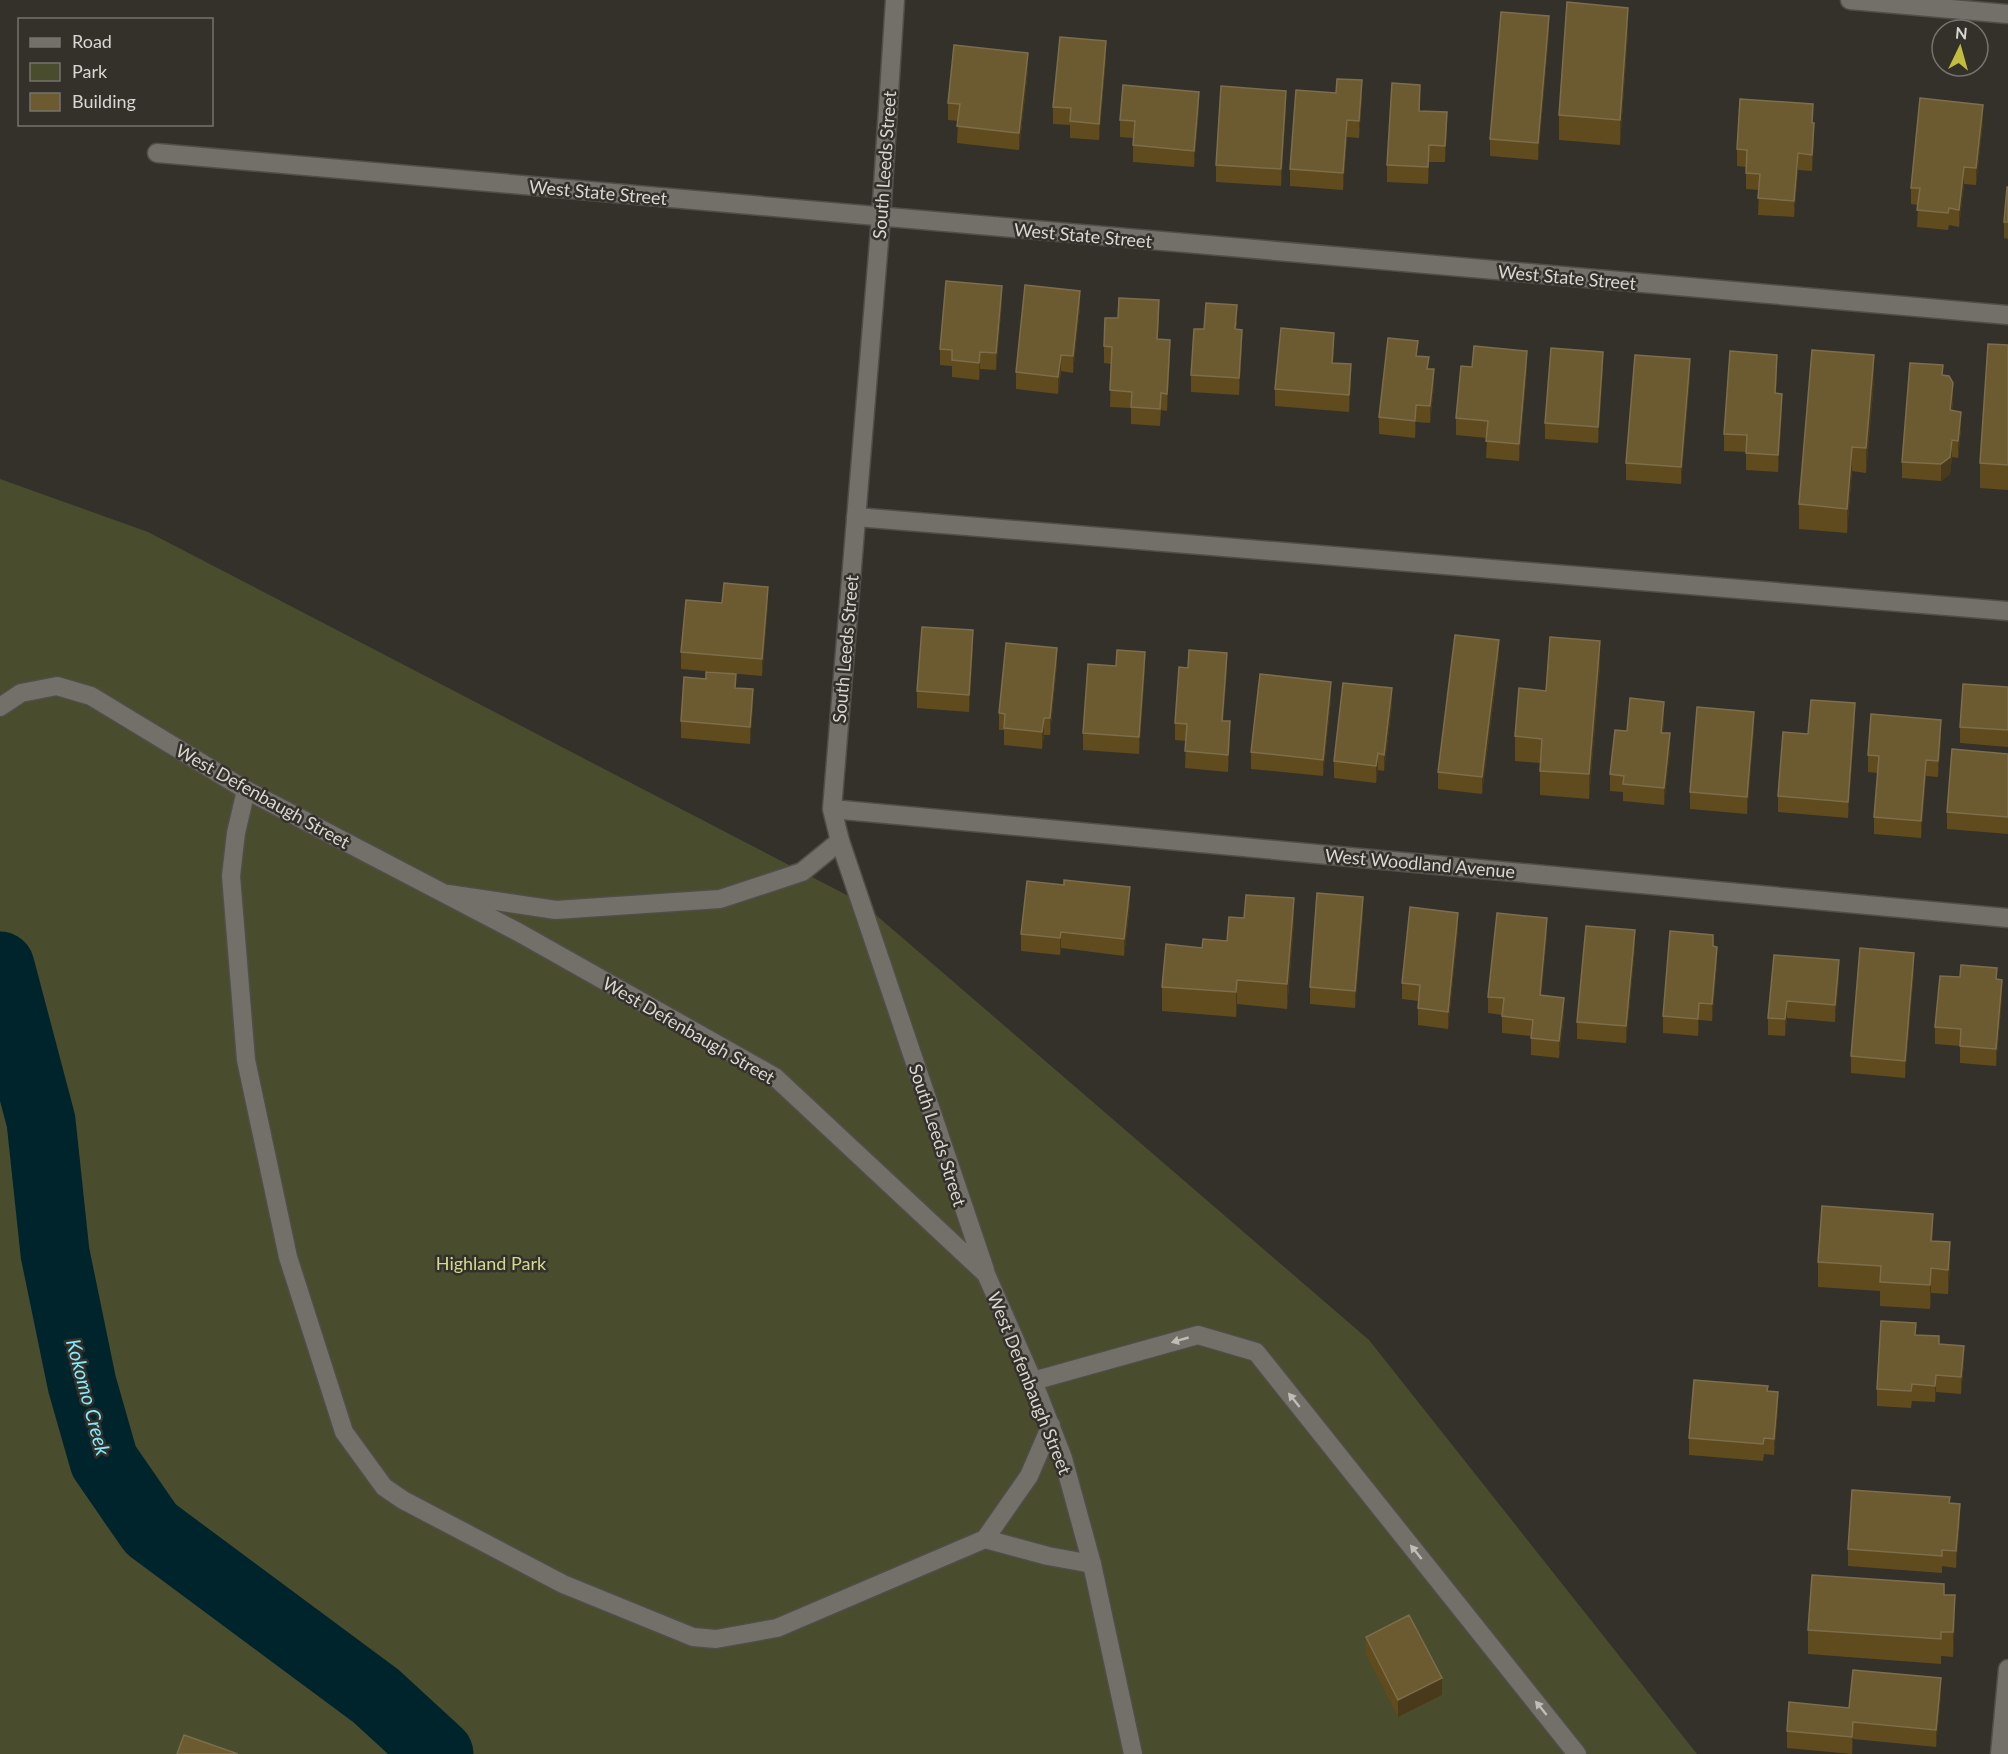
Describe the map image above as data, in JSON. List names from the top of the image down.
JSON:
{
  "streets": {
    "street": [
      "South Leeds Street",
      "West State Street",
      "West Defenbaugh Street",
      "West Woodland Avenue"
    ]
  },
  "crossings": [
    ["South Leeds Street", "West State Street"],
    ["South Leeds Street", "West Defenbaugh Street"],
    ["South Leeds Street", "West Woodland Avenue"]
  ],
  "water": ["Kokomo Creek"],
  "parks": ["Highland Park"],
  "legend": ["Road", "Park", "Building"],
  "north": "top"
}
